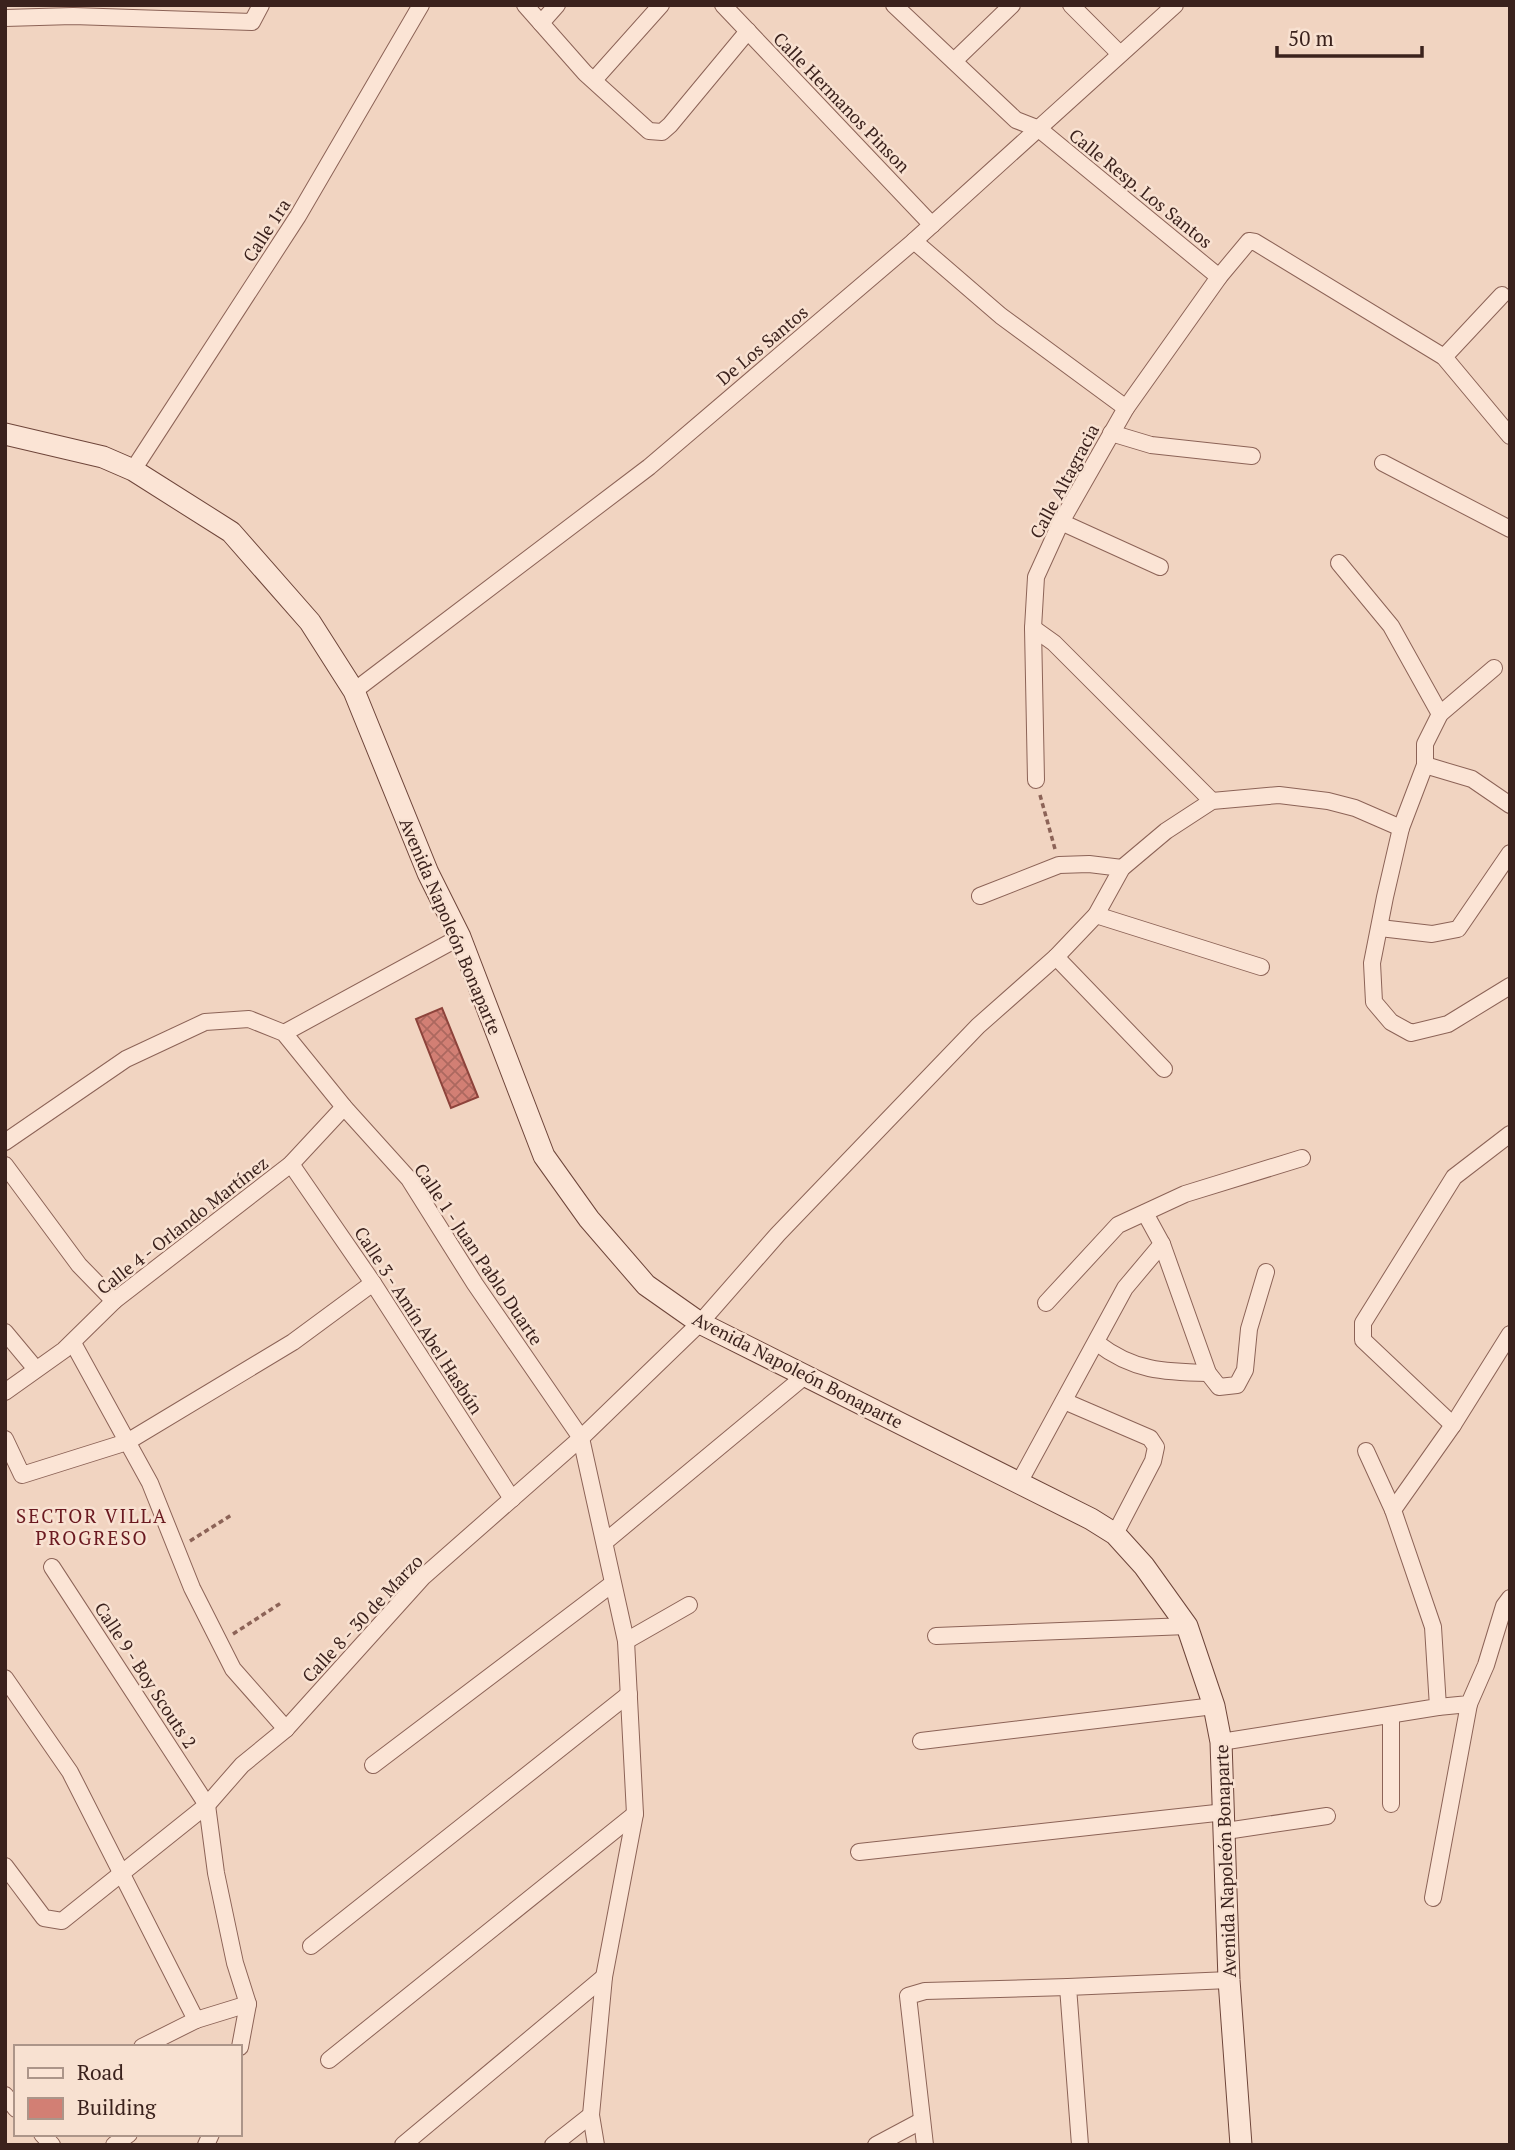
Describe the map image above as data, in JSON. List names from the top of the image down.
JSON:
{
  "streets": {
    "main road": ["Avenida Napoleón Bonaparte"],
    "street": [
      "Calle Hermanos Pinson",
      "Calle Resp. Los Santos",
      "Calle 1ra",
      "De Los Santos",
      "Calle Altagracia",
      "Calle 4 - Orlando Martínez",
      "Calle 1 - Juan Pablo Duarte",
      "Calle 3 - Amín Abel Hasbún",
      "Calle 8 - 30 de Marzo",
      "Calle 9 - Boy Scouts 2"
    ]
  },
  "crossings": [
    ["Calle Hermanos Pinson", "De Los Santos"],
    ["Calle Resp. Los Santos", "De Los Santos"],
    ["Calle Resp. Los Santos", "Calle Altagracia"],
    ["Calle 1ra", "Avenida Napoleón Bonaparte"],
    ["De Los Santos", "Avenida Napoleón Bonaparte"],
    ["Avenida Napoleón Bonaparte", "Calle 8 - 30 de Marzo"],
    ["Calle 4 - Orlando Martínez", "Calle 1 - Juan Pablo Duarte"],
    ["Calle 4 - Orlando Martínez", "Calle 3 - Amín Abel Hasbún"],
    ["Calle 1 - Juan Pablo Duarte", "Calle 8 - 30 de Marzo"],
    ["Calle 3 - Amín Abel Hasbún", "Calle 8 - 30 de Marzo"],
    ["Calle 8 - 30 de Marzo", "Calle 9 - Boy Scouts 2"]
  ],
  "districts": ["SECTOR VILLA PROGRESO"],
  "legend": ["Road", "Building"],
  "scale_bar": "50 m"
}
